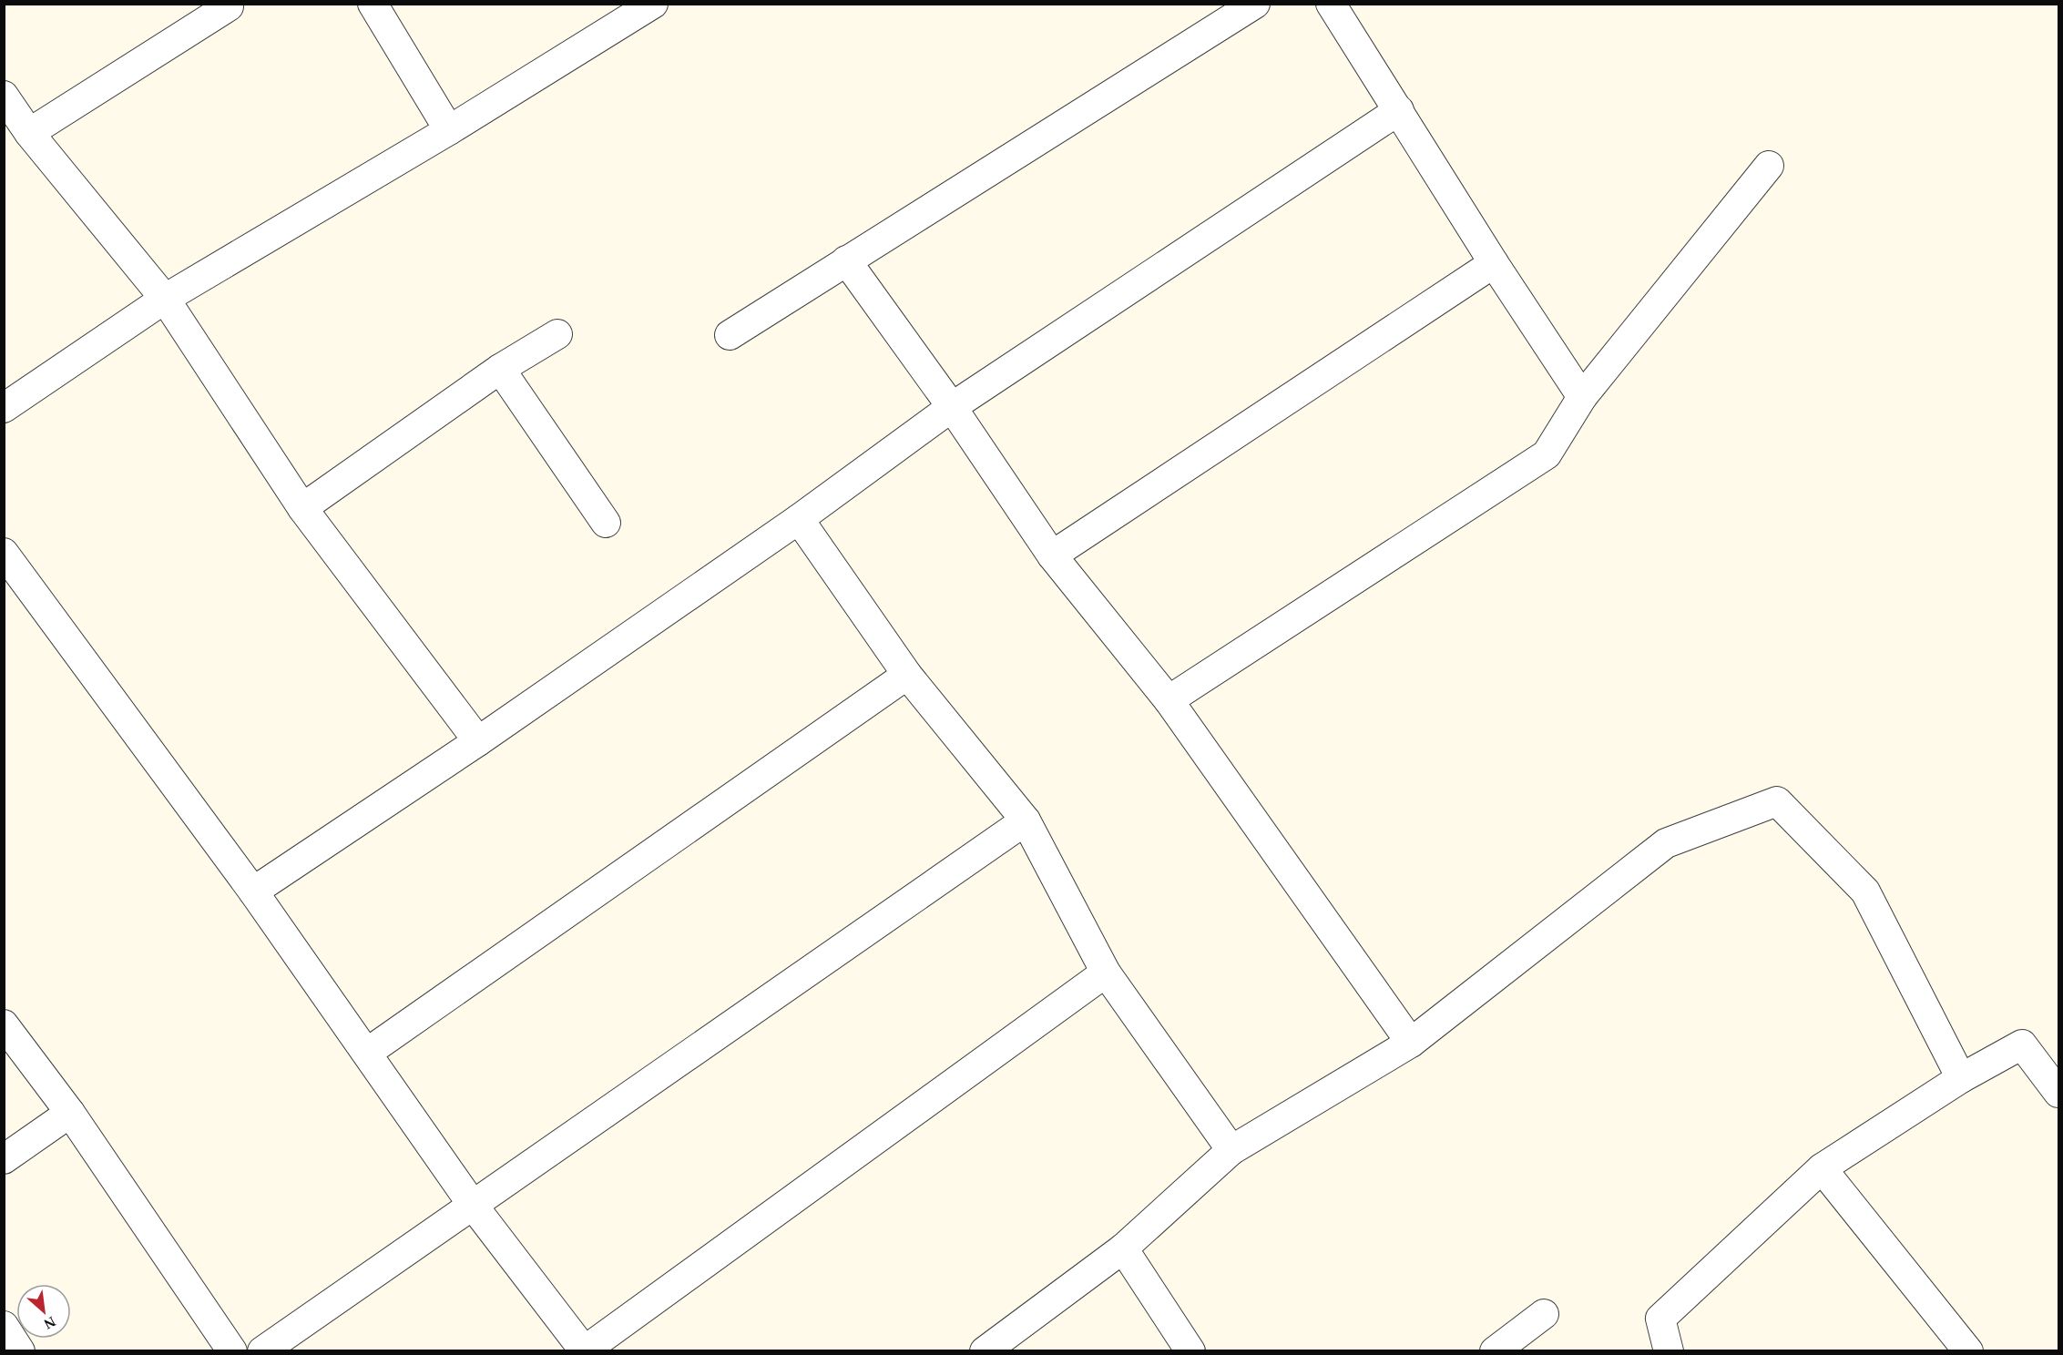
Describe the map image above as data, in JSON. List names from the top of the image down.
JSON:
{
  "north": "bottom right"
}
